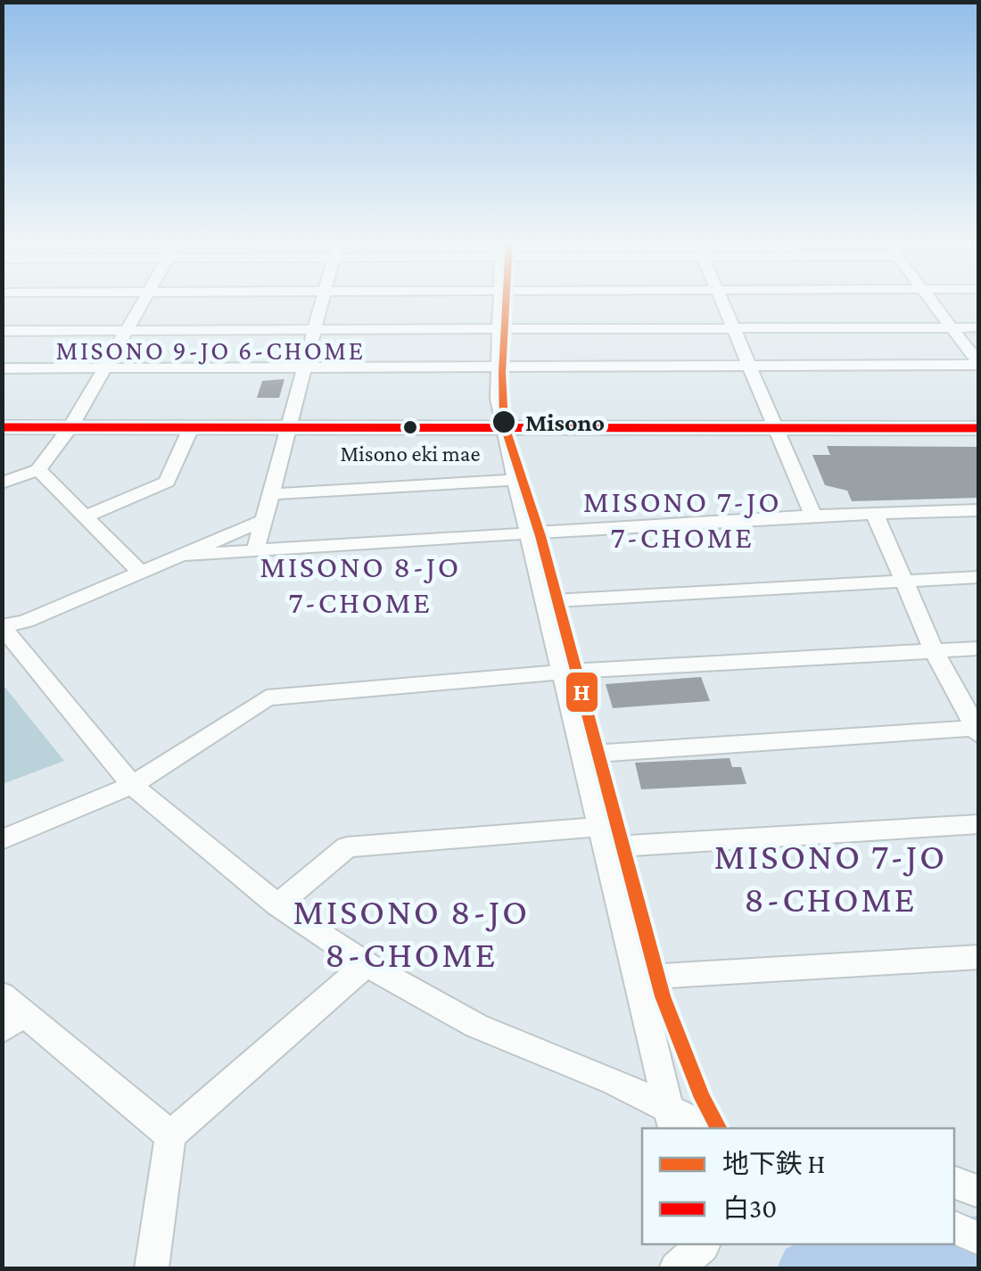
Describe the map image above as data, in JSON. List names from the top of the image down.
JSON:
{
  "districts": [
    "MISONO 9-JO 6-CHOME",
    "MISONO 7-JO 7-CHOME",
    "MISONO 8-JO 7-CHOME",
    "MISONO 7-JO 8-CHOME",
    "MISONO 8-JO 8-CHOME"
  ],
  "places": ["Misono", "Misono eki mae"],
  "lines": ["metro line H", "transit line 白30"],
  "legend": ["地下鉄 H", "白30"]
}
